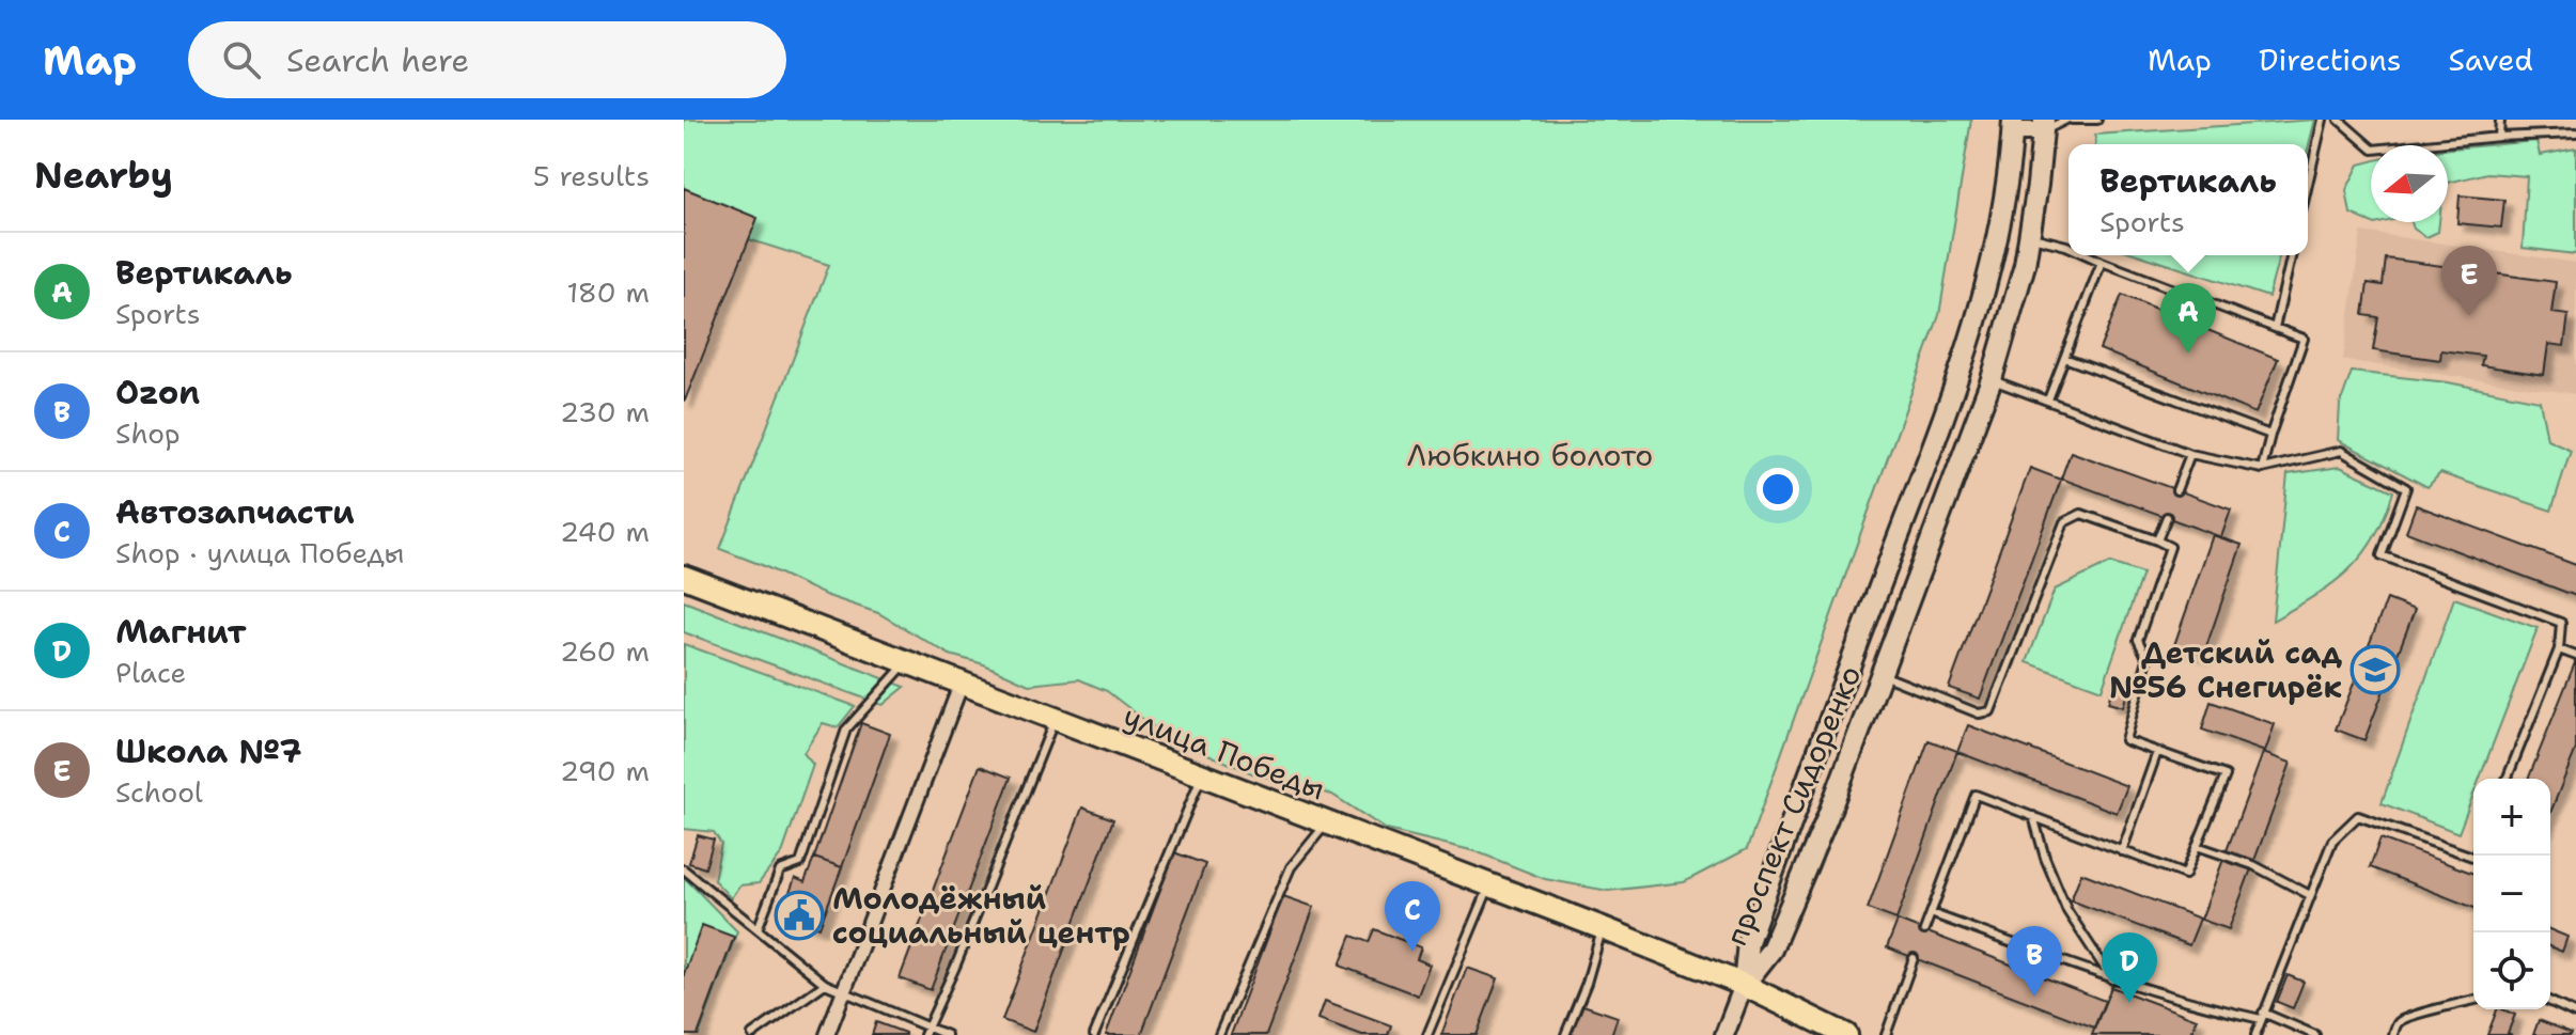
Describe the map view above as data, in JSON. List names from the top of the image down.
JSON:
{
  "streets": {
    "main road": ["улица Победы", "проспект Сидоренко"]
  },
  "crossings": [
    ["улица Победы", "проспект Сидоренко"]
  ],
  "parks": ["Любкино болото"],
  "places": {
    "school or university": ["Детский сад №56 Снегирёк"],
    "public building": ["Молодёжный социальный центр"]
  },
  "north": "left",
  "page": {
    "header": "Map",
    "search": "Search here",
    "nav": ["Map", "Directions", "Saved"],
    "heading": ["Nearby", "5 results"],
    "popup": ["Вертикаль", "Sports"],
    "list": [
      {
        "mark": "A",
        "name": "Вертикаль",
        "note": "Sports",
        "value": "180 m"
      },
      {
        "mark": "B",
        "name": "Ozon",
        "note": "Shop",
        "value": "230 m"
      },
      {
        "mark": "C",
        "name": "Автозапчасти",
        "note": "Shop · улица Победы",
        "value": "240 m"
      },
      {
        "mark": "D",
        "name": "Магнит",
        "note": "Place",
        "value": "260 m"
      },
      {
        "mark": "E",
        "name": "Школа №7",
        "note": "School",
        "value": "290 m"
      }
    ],
    "pins": [
      "E",
      "A",
      "C",
      "B",
      "D"
    ],
    "map_buttons": ["+", "−"]
  }
}
